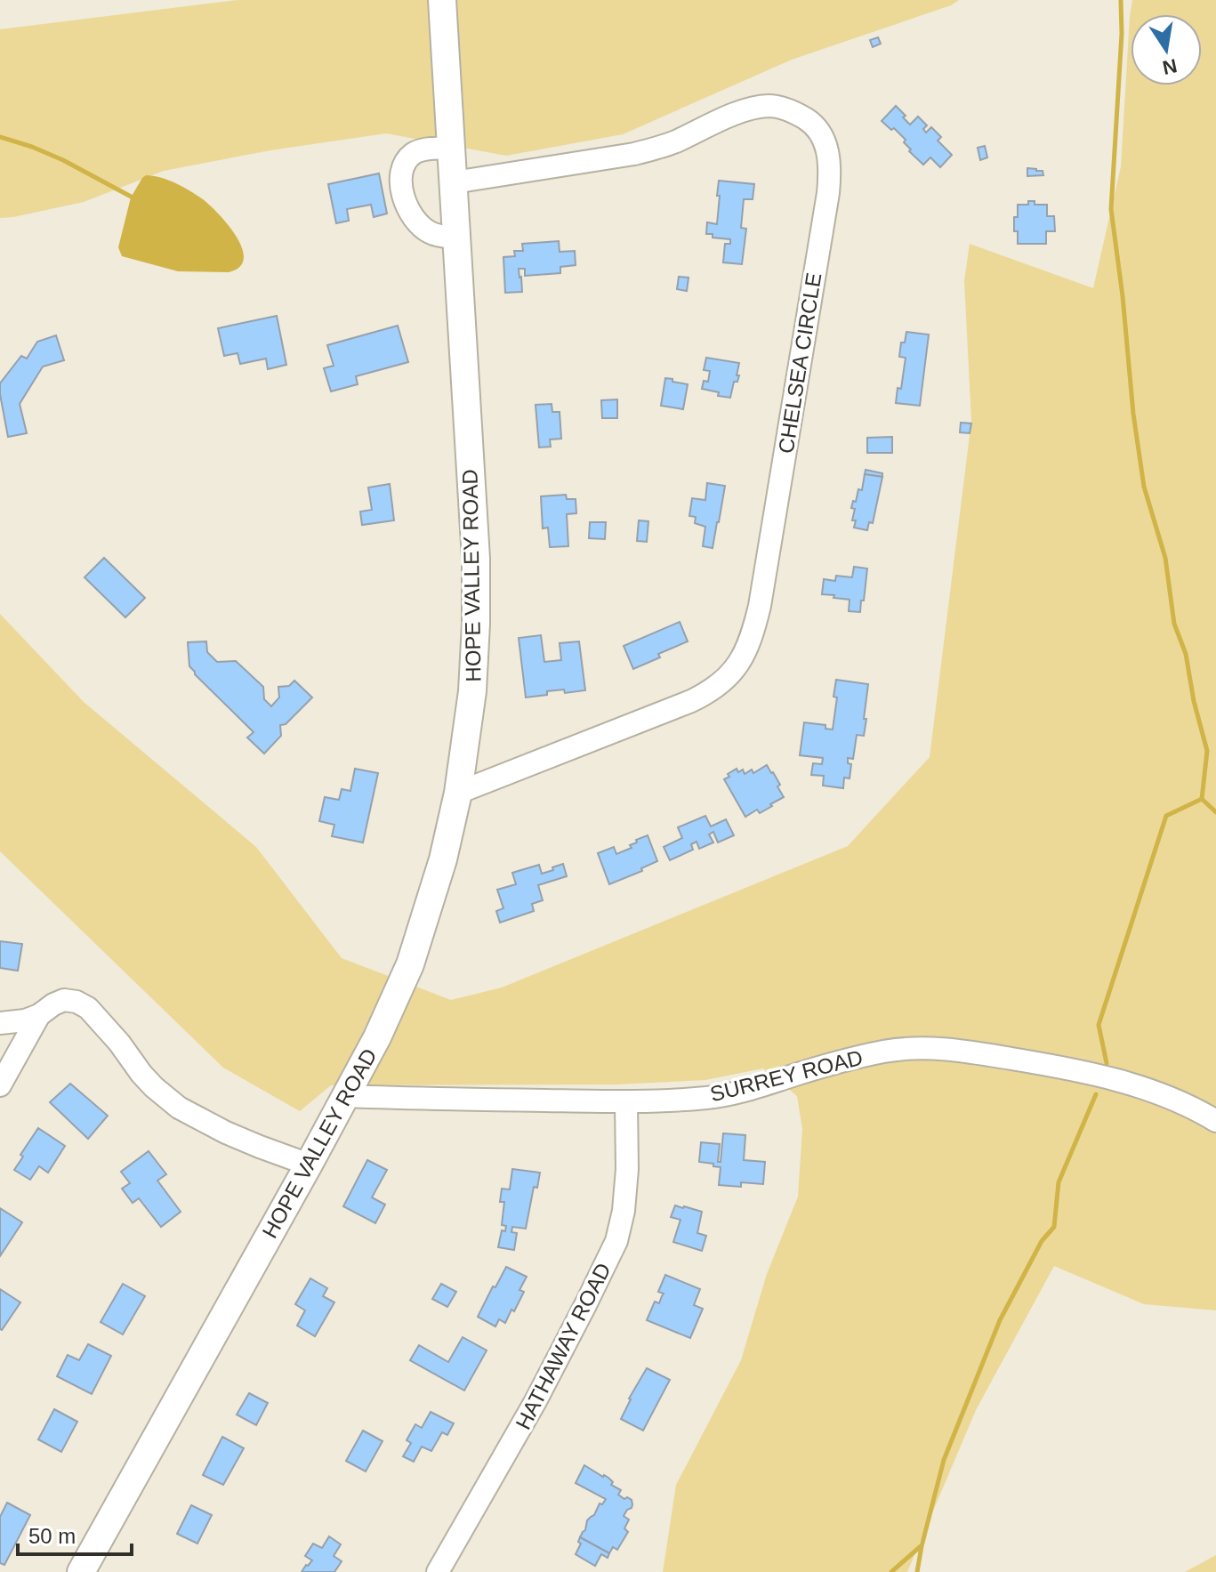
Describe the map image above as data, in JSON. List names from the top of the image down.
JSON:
{
  "streets": {
    "main road": ["HOPE VALLEY ROAD"],
    "street": ["CHELSEA CIRCLE", "SURREY ROAD", "HATHAWAY ROAD"]
  },
  "crossings": [
    ["CHELSEA CIRCLE", "HOPE VALLEY ROAD"],
    ["HOPE VALLEY ROAD", "SURREY ROAD"],
    ["SURREY ROAD", "HATHAWAY ROAD"]
  ],
  "scale_bar": "50 m",
  "north": "bottom"
}
